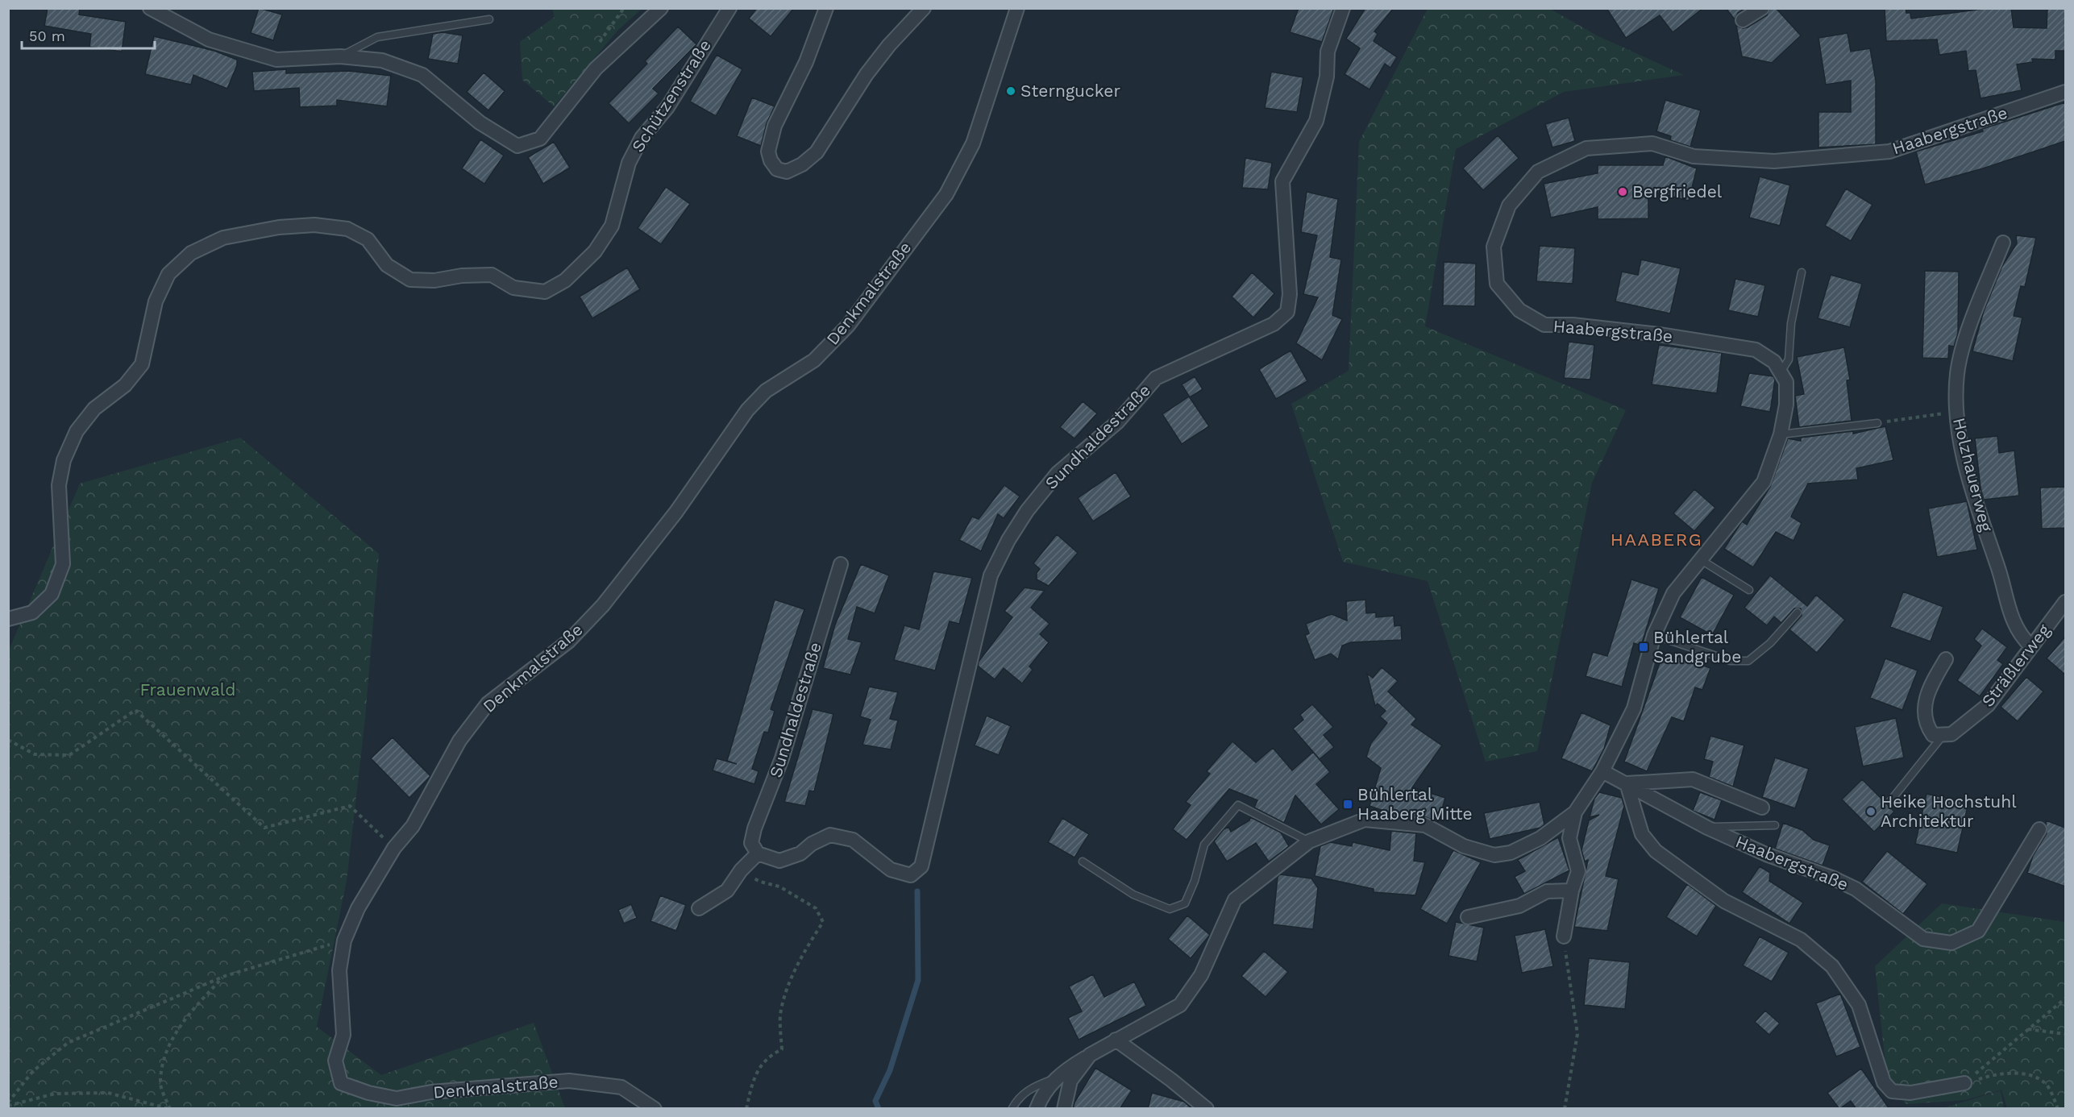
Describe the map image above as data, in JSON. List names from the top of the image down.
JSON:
{
  "streets": {
    "street": [
      "Schützenstraße",
      "Haabergstraße",
      "Denkmalstraße",
      "Sundhaldestraße",
      "Holzhauerweg",
      "Sträßlerweg"
    ]
  },
  "crossings": [
    ["Holzhauerweg", "Sträßlerweg"]
  ],
  "districts": ["HAABERG"],
  "parks": ["Frauenwald"],
  "places": {
    "other": ["Sterngucker", "Bergfriedel", "Heike Hochstuhl Architektur"],
    "transit": ["Bühlertal Sandgrube", "Bühlertal Haaberg Mitte"]
  },
  "scale_bar": "50 m"
}
